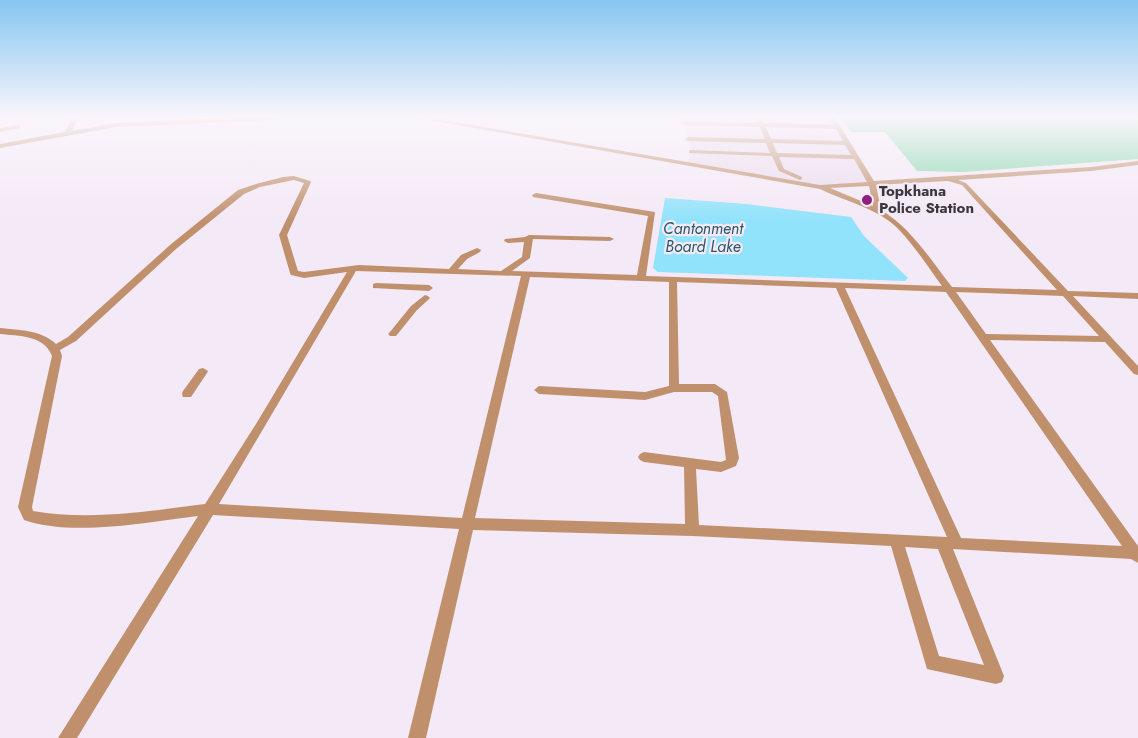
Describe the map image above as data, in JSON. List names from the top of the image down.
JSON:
{
  "water": ["Cantonment Board Lake"],
  "places": ["Topkhana Police Station"]
}
